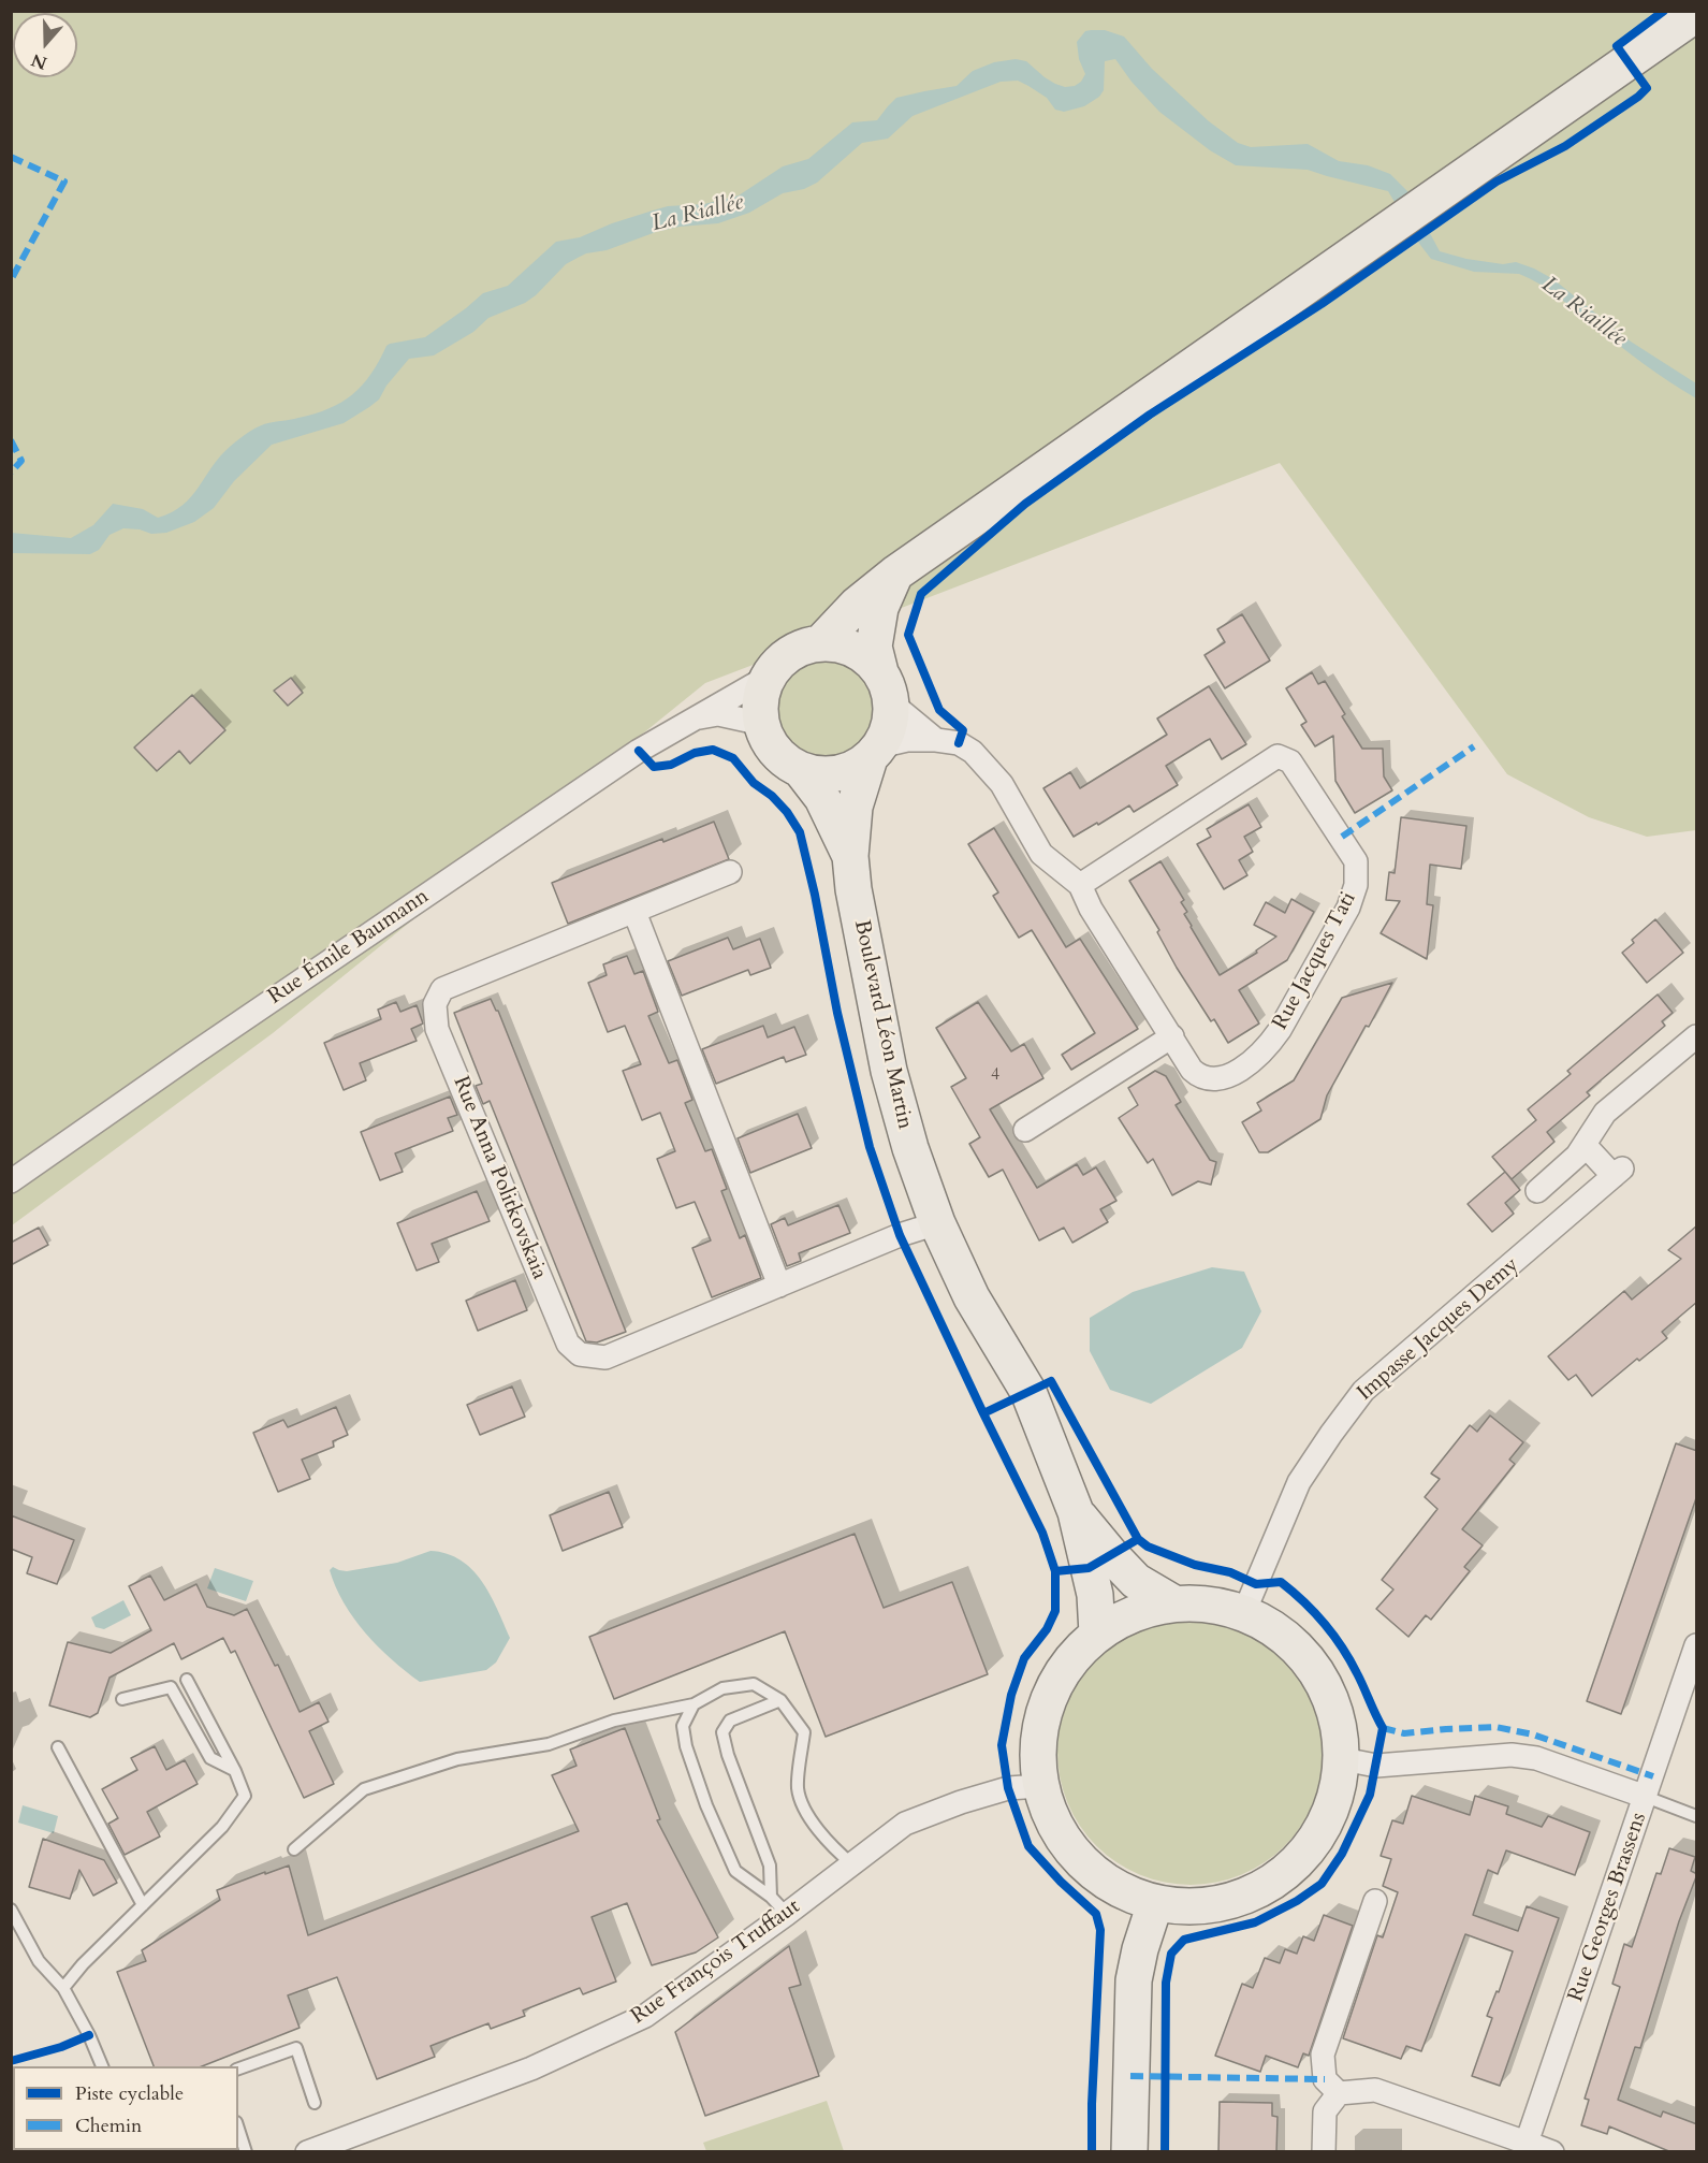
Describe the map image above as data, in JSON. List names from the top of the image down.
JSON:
{
  "streets": {
    "main road": ["Boulevard Léon Martin"],
    "street": [
      "Rue Émile Baumann",
      "Rue Jacques Tati",
      "Rue Anna Politkovskaia",
      "Impasse Jacques Demy",
      "Rue Georges Brassens",
      "Rue François Truffaut"
    ]
  },
  "crossings": [
    ["Rue Émile Baumann", "Boulevard Léon Martin"],
    ["Boulevard Léon Martin", "Rue Anna Politkovskaia"]
  ],
  "water": ["La Riallée", "La Riaillée"],
  "house_numbers": ["4"],
  "legend": ["Piste cyclable", "Chemin"],
  "north": "bottom"
}
